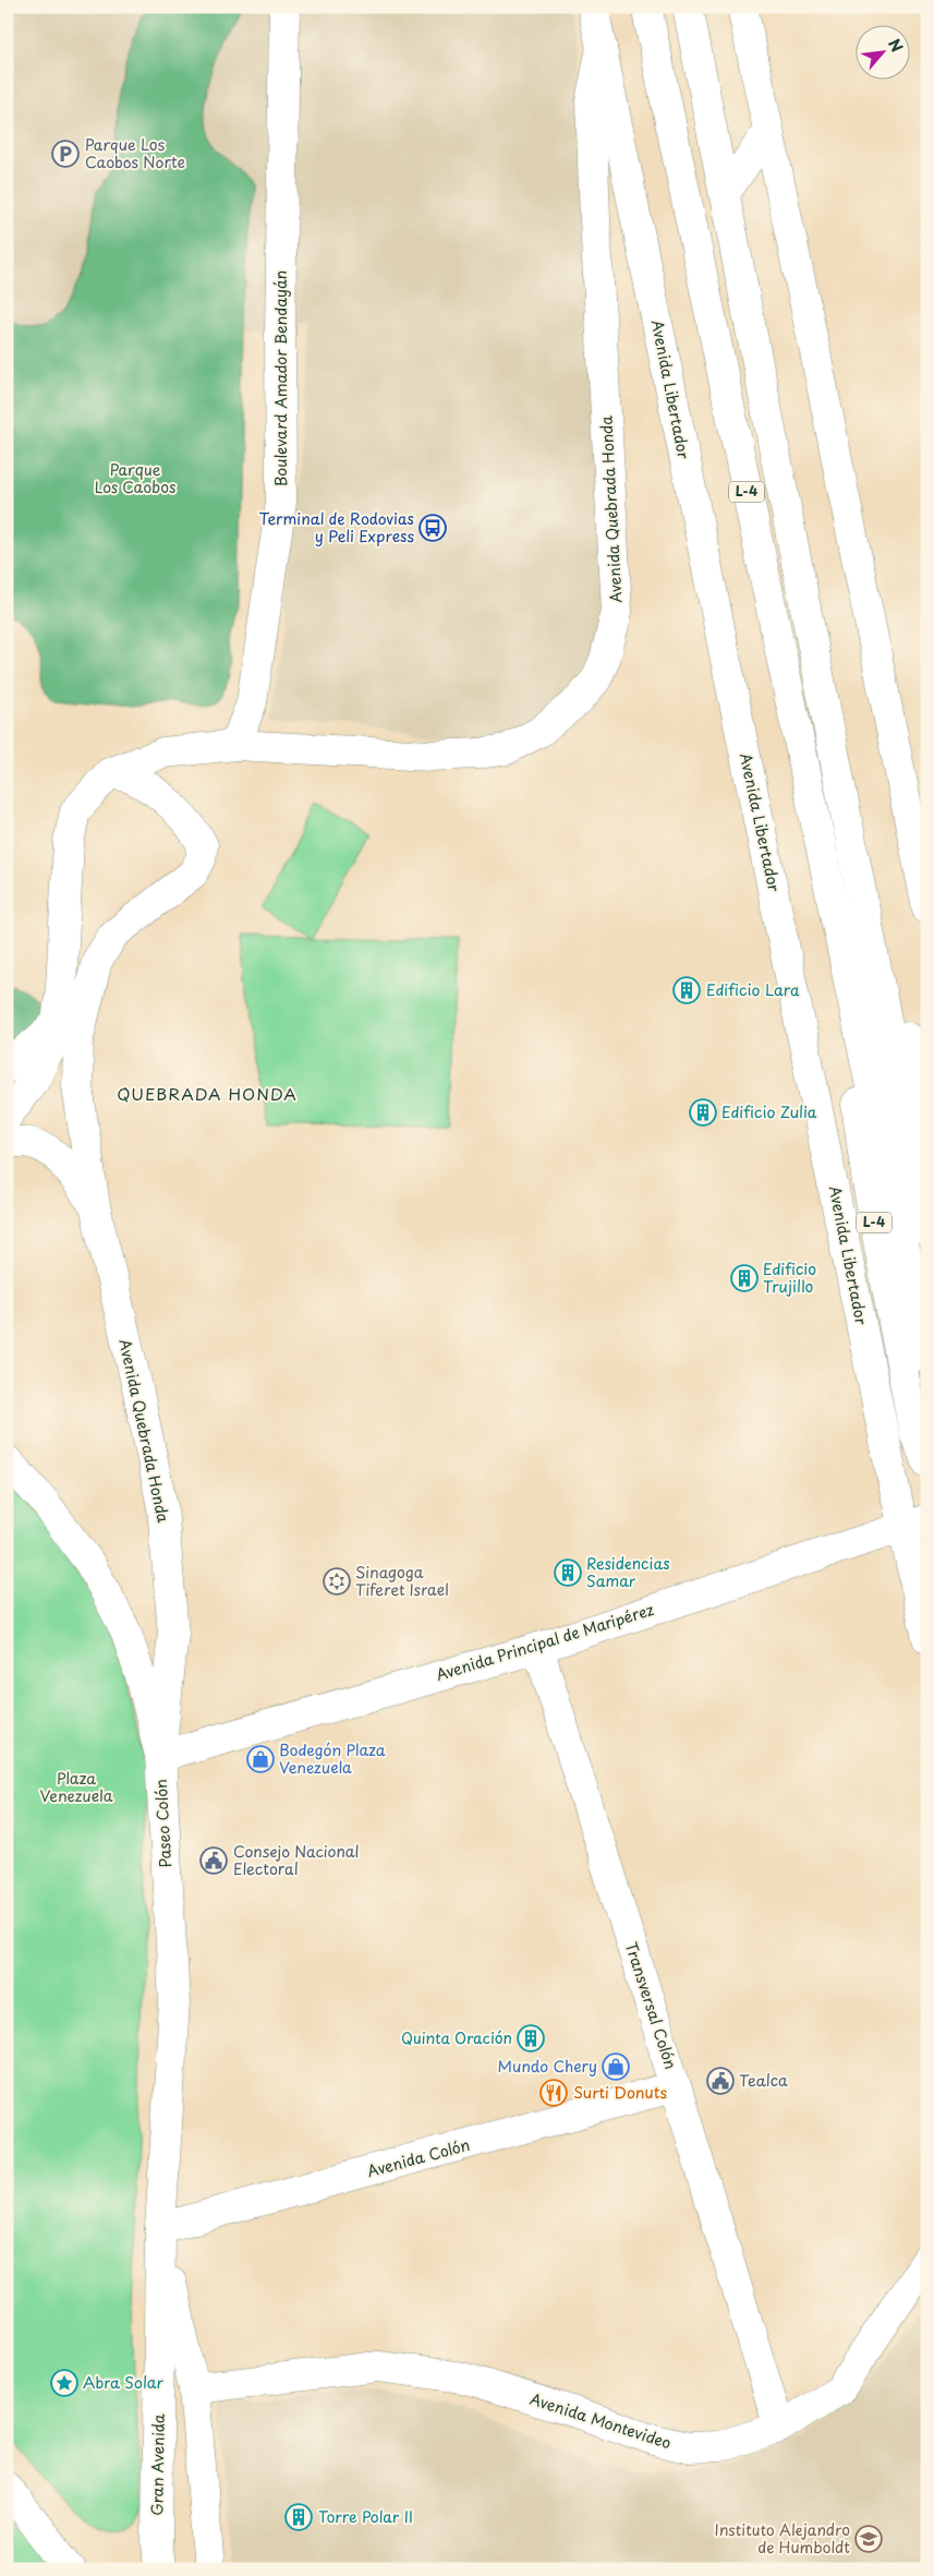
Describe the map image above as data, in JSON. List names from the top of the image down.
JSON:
{
  "streets": {
    "street": [
      "Boulevard Amador Bendayán",
      "Avenida Libertador",
      "L-4",
      "Avenida Quebrada Honda",
      "Avenida Principal de Maripérez",
      "Paseo Colón",
      "Transversal Colón",
      "Avenida Colón",
      "Avenida Montevideo",
      "Gran Avenida"
    ]
  },
  "crossings": [
    ["Boulevard Amador Bendayán", "Avenida Quebrada Honda"],
    ["Avenida Libertador", "Avenida Quebrada Honda"],
    ["Avenida Libertador", "Avenida Principal de Maripérez"],
    ["Avenida Quebrada Honda", "Avenida Principal de Maripérez"],
    ["Avenida Quebrada Honda", "Paseo Colón"],
    ["Avenida Principal de Maripérez", "Paseo Colón"],
    ["Avenida Principal de Maripérez", "Transversal Colón"],
    ["Paseo Colón", "Avenida Colón"],
    ["Paseo Colón", "Gran Avenida"],
    ["Transversal Colón", "Avenida Colón"],
    ["Transversal Colón", "Avenida Montevideo"],
    ["Avenida Colón", "Gran Avenida"]
  ],
  "districts": ["QUEBRADA HONDA"],
  "parks": ["Parque Los Caobos", "Plaza Venezuela"],
  "places": {
    "parking": ["Parque Los Caobos Norte"],
    "bus stop": ["Terminal de Rodovias y Peli Express"],
    "building": [
      "Edificio Lara",
      "Edificio Zulia",
      "Edificio Trujillo",
      "Residencias Samar",
      "Quinta Oración",
      "Torre Polar II"
    ],
    "synagogue": ["Sinagoga Tiferet Israel"],
    "shop": ["Bodegón Plaza Venezuela", "Mundo Chery"],
    "public building": ["Consejo Nacional Electoral", "Tealca"],
    "restaurant": ["Surti Donuts"],
    "place": ["Abra Solar"],
    "school or university": ["Instituto Alejandro de Humboldt"]
  },
  "north": "top right"
}
